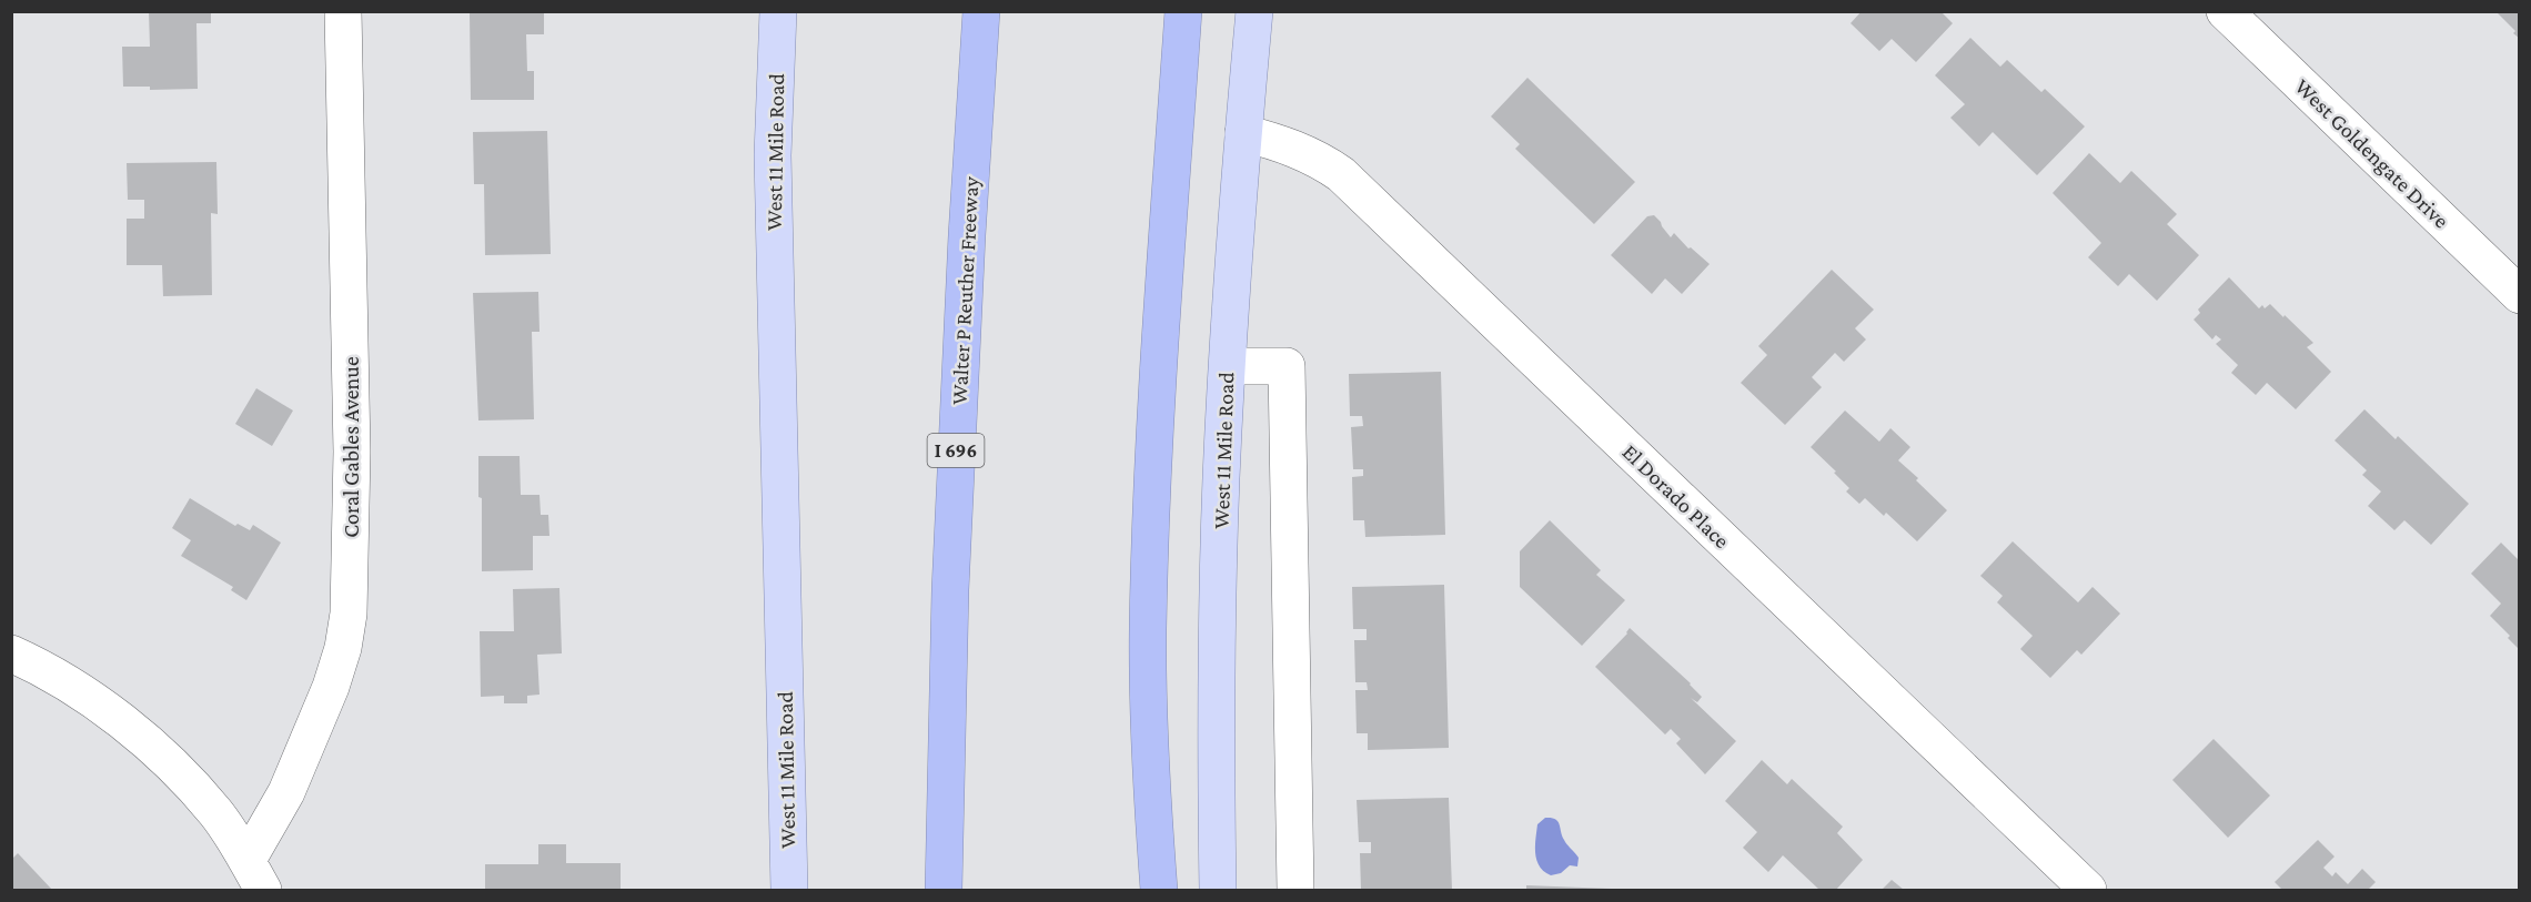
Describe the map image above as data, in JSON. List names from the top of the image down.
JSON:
{
  "streets": {
    "highway": ["Walter P Reuther Freeway", "I 696"],
    "main road": ["West 11 Mile Road"],
    "street": ["West Goldengate Drive", "Coral Gables Avenue", "El Dorado Place"]
  },
  "crossings": [
    ["West 11 Mile Road", "El Dorado Place"]
  ]
}
